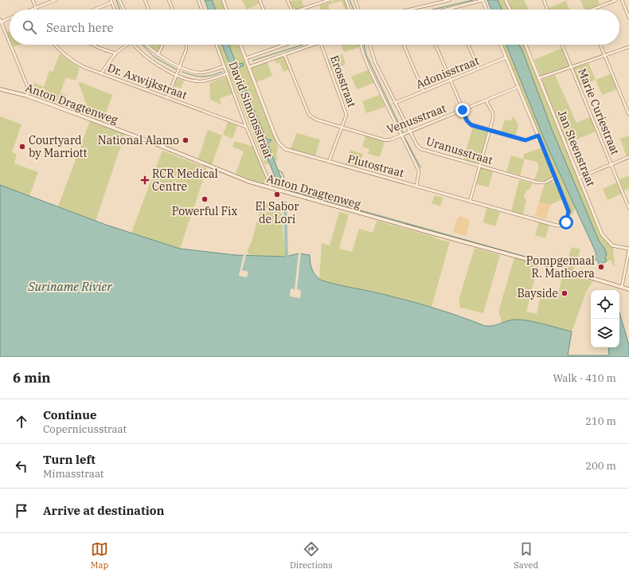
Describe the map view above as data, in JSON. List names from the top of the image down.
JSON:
{
  "streets": {
    "main road": ["Anton Dragtenweg"],
    "street": [
      "Adonisstraat",
      "Dr. Axwijkstraat",
      "Erosstraat",
      "David Simonsstraat",
      "Marie Curiestraat",
      "Venusstraat",
      "Jan Steenstraat",
      "Uranusstraat",
      "Plutostraat"
    ]
  },
  "crossings": [
    ["Adonisstraat", "Uranusstraat"],
    ["Dr. Axwijkstraat", "David Simonsstraat"],
    ["Erosstraat", "Venusstraat"],
    ["Erosstraat", "Plutostraat"],
    ["Anton Dragtenweg", "David Simonsstraat"],
    ["Venusstraat", "Uranusstraat"],
    ["Uranusstraat", "Plutostraat"]
  ],
  "water": ["Suriname Rivier"],
  "places": {
    "other": [
      "National Alamo",
      "Courtyard by Marriott",
      "El Sabor de Lori",
      "Powerful Fix",
      "Pompgemaal R. Mathoera",
      "Bayside"
    ],
    "health": ["RCR Medical Centre"]
  },
  "page": {
    "search": "Search here",
    "heading": ["6 min", "Walk · 410 m"],
    "list": [
      ["Continue", "Copernicusstraat", "210 m"],
      ["Turn left", "Mimasstraat", "200 m"],
      "Arrive at destination"
    ],
    "nav": ["Map", "Directions", "Saved"]
  }
}
